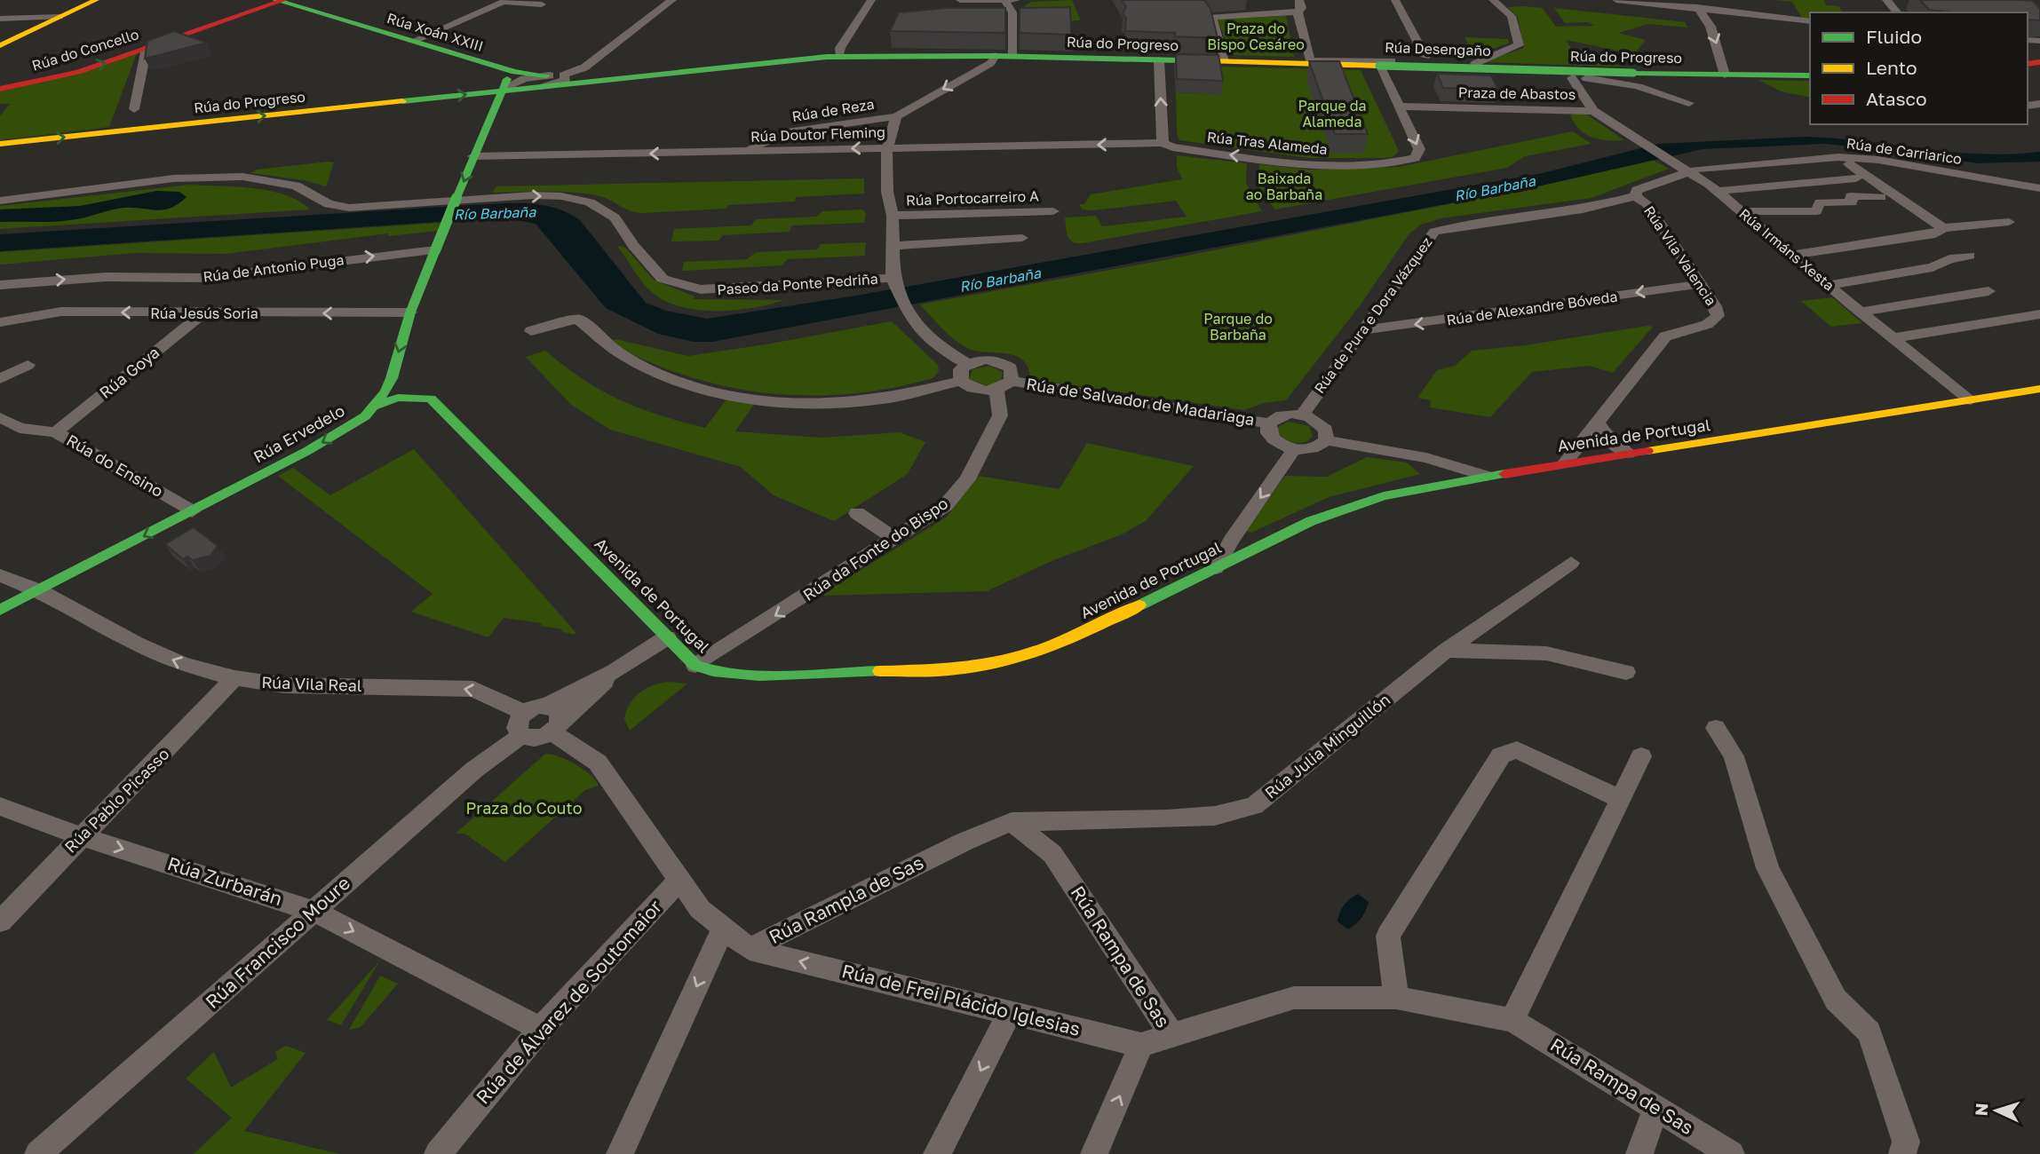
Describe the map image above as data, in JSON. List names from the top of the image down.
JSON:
{
  "streets": {
    "street": [
      "Rúa Xoán XXIII",
      "Rúa do Progreso",
      "Rúa Desengaño",
      "Rúa do Concello",
      "Praza de Abastos",
      "Rúa de Reza",
      "Rúa Doutor Fleming",
      "Rúa Tras Alameda",
      "Rúa de Carriarico",
      "Rúa Portocarreiro A",
      "Rúa Irmáns Xesta",
      "Rúa Vila Valencia",
      "Rúa de Antonio Puga",
      "Paseo da Ponte Pedriña",
      "Rúa de Alexandre Bóveda",
      "Rúa Jesús Soria",
      "Rúa de Pura e Dora Vázquez",
      "Rúa Goya",
      "Rúa de Salvador de Madariaga",
      "Rúa Ervedelo",
      "Avenida de Portugal",
      "Rúa do Ensino",
      "Rúa da Fonte do Bispo",
      "Rúa Vila Real",
      "Rúa Julia Minguillón",
      "Rúa Pablo Picasso",
      "Rúa Zurbarán",
      "Rúa Rampla de Sas",
      "Rúa Francisco Moure",
      "Rúa Rampa de Sas",
      "Rúa de Frei Plácido Iglesias",
      "Rúa de Álvarez de Soutomaior"
    ]
  },
  "crossings": [
    ["Rúa Xoán XXIII", "Rúa do Progreso"],
    ["Rúa Xoán XXIII", "Rúa do Concello"],
    ["Rúa Xoán XXIII", "Rúa Ervedelo"],
    ["Rúa do Progreso", "Rúa Desengaño"],
    ["Rúa do Progreso", "Rúa de Reza"],
    ["Rúa do Progreso", "Rúa Tras Alameda"],
    ["Rúa do Progreso", "Rúa Ervedelo"],
    ["Praza de Abastos", "Rúa Tras Alameda"],
    ["Praza de Abastos", "Rúa Irmáns Xesta"],
    ["Rúa de Reza", "Rúa Doutor Fleming"],
    ["Rúa de Reza", "Rúa Portocarreiro A"],
    ["Rúa de Reza", "Paseo da Ponte Pedriña"],
    ["Rúa Doutor Fleming", "Rúa Tras Alameda"],
    ["Rúa Doutor Fleming", "Rúa Ervedelo"],
    ["Rúa de Carriarico", "Rúa Irmáns Xesta"],
    ["Rúa de Carriarico", "Rúa Vila Valencia"],
    ["Rúa Irmáns Xesta", "Rúa Vila Valencia"],
    ["Rúa Irmáns Xesta", "Avenida de Portugal"],
    ["Rúa Vila Valencia", "Rúa de Alexandre Bóveda"],
    ["Rúa Vila Valencia", "Rúa de Pura e Dora Vázquez"],
    ["Rúa de Antonio Puga", "Rúa Ervedelo"],
    ["Rúa de Alexandre Bóveda", "Rúa de Pura e Dora Vázquez"],
    ["Rúa Jesús Soria", "Rúa Goya"],
    ["Rúa Jesús Soria", "Rúa Ervedelo"],
    ["Rúa Goya", "Rúa do Ensino"],
    ["Rúa de Salvador de Madariaga", "Rúa da Fonte do Bispo"],
    ["Rúa Ervedelo", "Avenida de Portugal"],
    ["Rúa Ervedelo", "Rúa do Ensino"],
    ["Rúa Ervedelo", "Rúa Vila Real"],
    ["Avenida de Portugal", "Rúa da Fonte do Bispo"],
    ["Rúa Vila Real", "Rúa Pablo Picasso"],
    ["Rúa Julia Minguillón", "Rúa Rampla de Sas"],
    ["Rúa Julia Minguillón", "Rúa Rampa de Sas"],
    ["Rúa Pablo Picasso", "Rúa Zurbarán"],
    ["Rúa Zurbarán", "Rúa Francisco Moure"],
    ["Rúa Zurbarán", "Rúa de Álvarez de Soutomaior"],
    ["Rúa Rampla de Sas", "Rúa Rampa de Sas"],
    ["Rúa Rampla de Sas", "Rúa de Frei Plácido Iglesias"],
    ["Rúa Rampla de Sas", "Rúa de Álvarez de Soutomaior"],
    ["Rúa Rampa de Sas", "Rúa de Frei Plácido Iglesias"]
  ],
  "one_way": [
    "Rúa de Antonio Puga",
    "Rúa Jesús Soria",
    "Rúa Ervedelo",
    "Rúa da Fonte do Bispo",
    "Rúa Vila Real",
    "Rúa Zurbarán",
    "Rúa de Frei Plácido Iglesias"
  ],
  "water": ["Río Barbaña"],
  "parks": [
    "Praza do Bispo Cesáreo",
    "Parque da Alameda",
    "Baixada ao Barbaña",
    "Parque do Barbaña",
    "Praza do Couto"
  ],
  "legend": ["Fluido", "Lento", "Atasco"],
  "north": "left"
}
